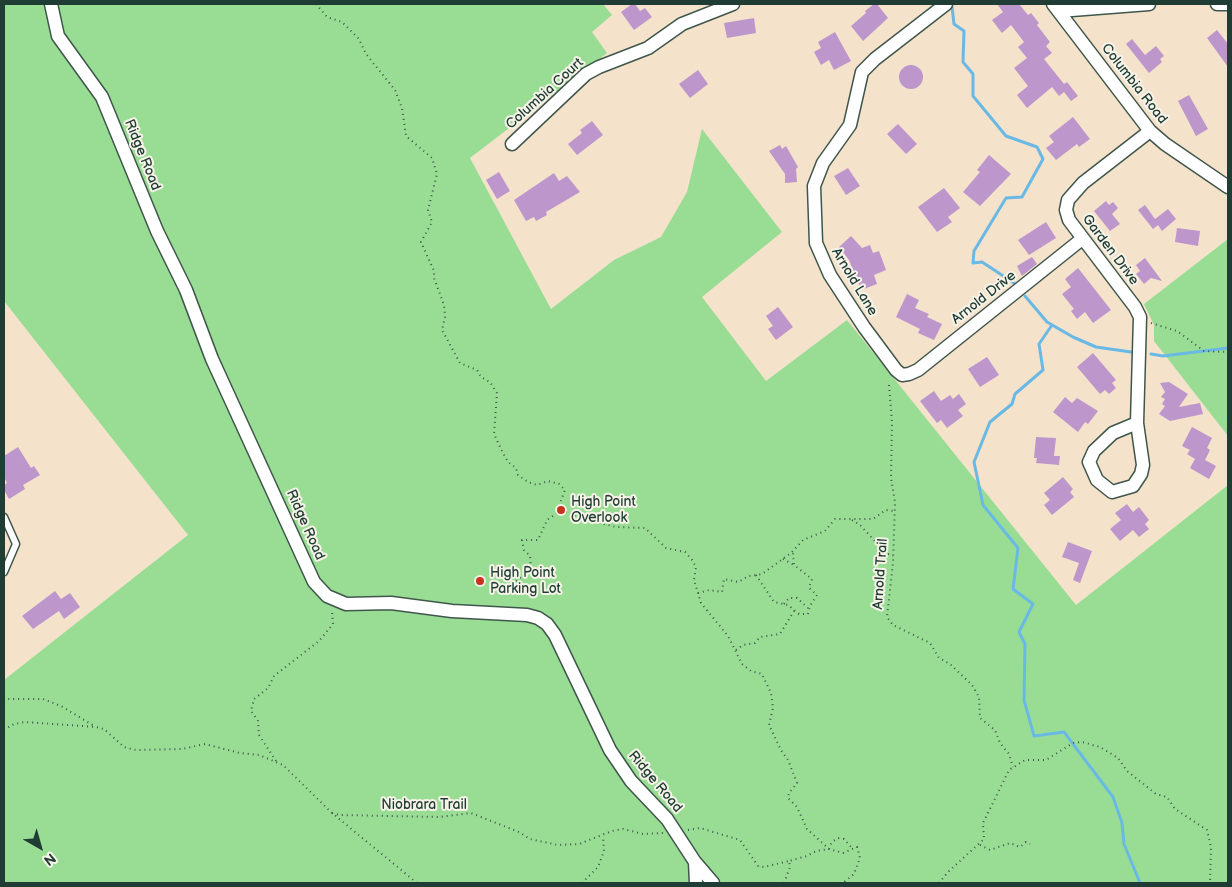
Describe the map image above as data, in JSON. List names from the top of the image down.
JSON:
{
  "streets": {
    "street": [
      "Columbia Road",
      "Columbia Court",
      "Ridge Road",
      "Garden Drive",
      "Arnold Lane",
      "Arnold Drive"
    ],
    "path": ["Arnold Trail", "Niobrara Trail"]
  },
  "crossings": [
    ["Columbia Road", "Garden Drive"],
    ["Ridge Road", "Niobrara Trail"],
    ["Garden Drive", "Arnold Drive"],
    ["Arnold Lane", "Arnold Drive"]
  ],
  "places": ["High Point Overlook", "High Point Parking Lot"],
  "north": "bottom right"
}
